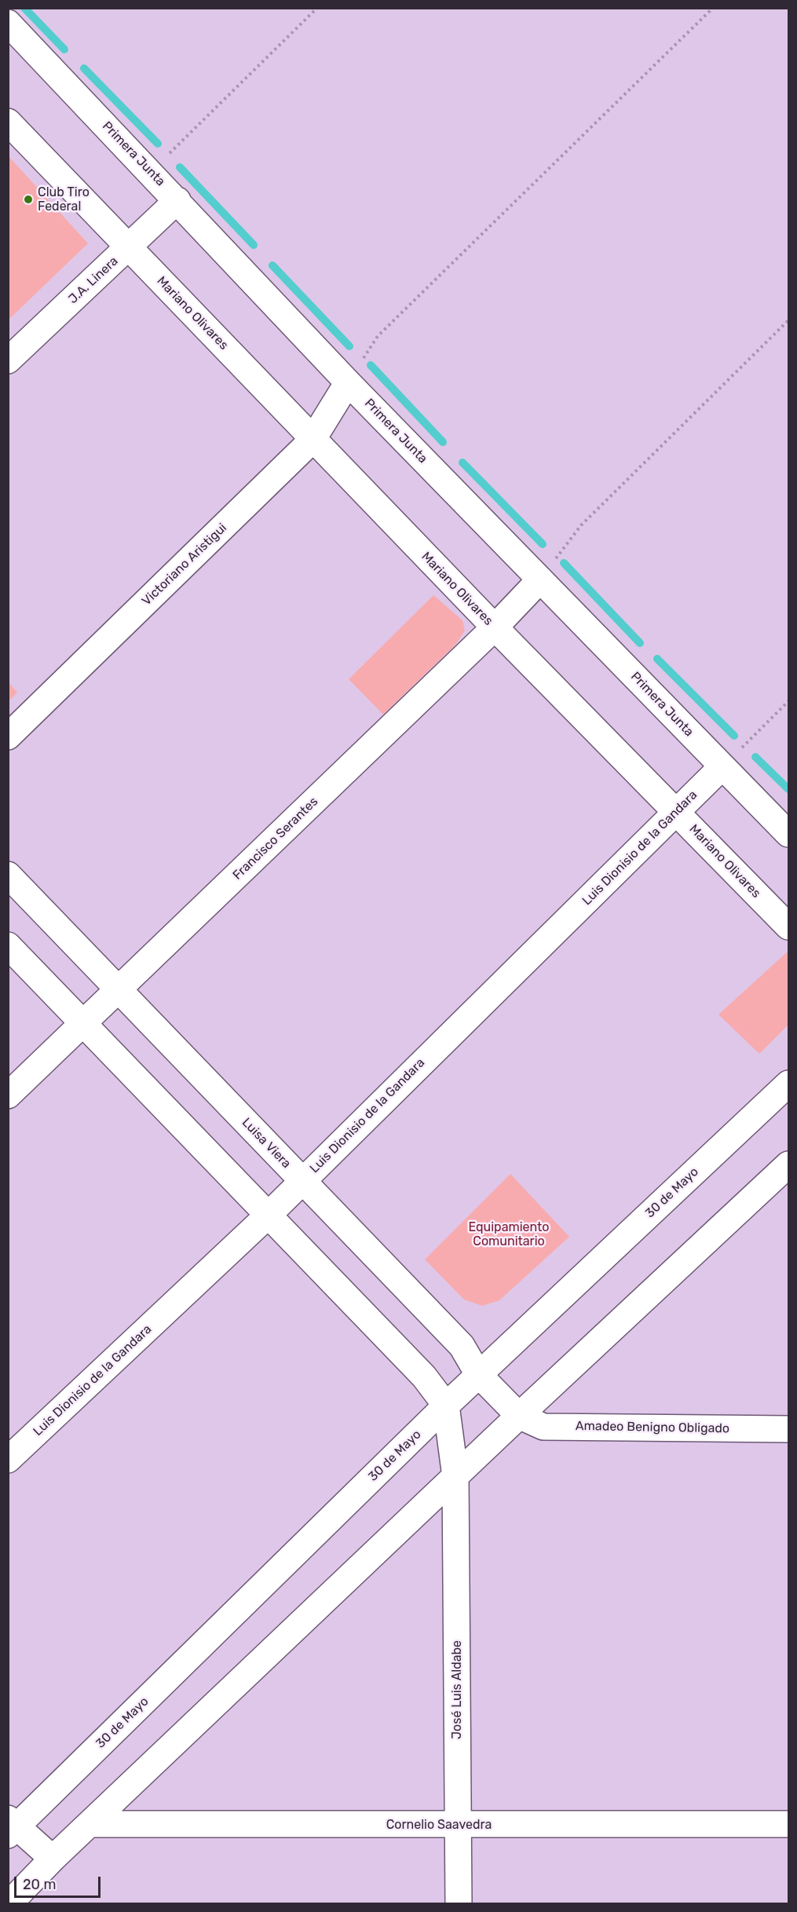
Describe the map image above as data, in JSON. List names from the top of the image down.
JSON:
{
  "streets": {
    "street": [
      "Primera Junta",
      "J.A. Linera",
      "Mariano Olivares",
      "Victoriano Aristigui",
      "Francisco Serantes",
      "Luis Dionisio de la Gandara",
      "Luisa Viera",
      "30 de Mayo",
      "Amadeo Benigno Obligado",
      "José Luis Aldabe",
      "Cornelio Saavedra"
    ]
  },
  "crossings": [
    ["Primera Junta", "J.A. Linera"],
    ["Primera Junta", "Victoriano Aristigui"],
    ["Primera Junta", "Francisco Serantes"],
    ["Primera Junta", "Luis Dionisio de la Gandara"],
    ["J.A. Linera", "Mariano Olivares"],
    ["Mariano Olivares", "Victoriano Aristigui"],
    ["Mariano Olivares", "Francisco Serantes"],
    ["Mariano Olivares", "Luis Dionisio de la Gandara"],
    ["Francisco Serantes", "Luisa Viera"],
    ["Luis Dionisio de la Gandara", "Luisa Viera"],
    ["Luisa Viera", "30 de Mayo"],
    ["Luisa Viera", "Amadeo Benigno Obligado"],
    ["José Luis Aldabe", "Cornelio Saavedra"]
  ],
  "parks": ["Equipamiento Comunitario"],
  "places": ["Club Tiro Federal"],
  "scale_bar": "20 m"
}
